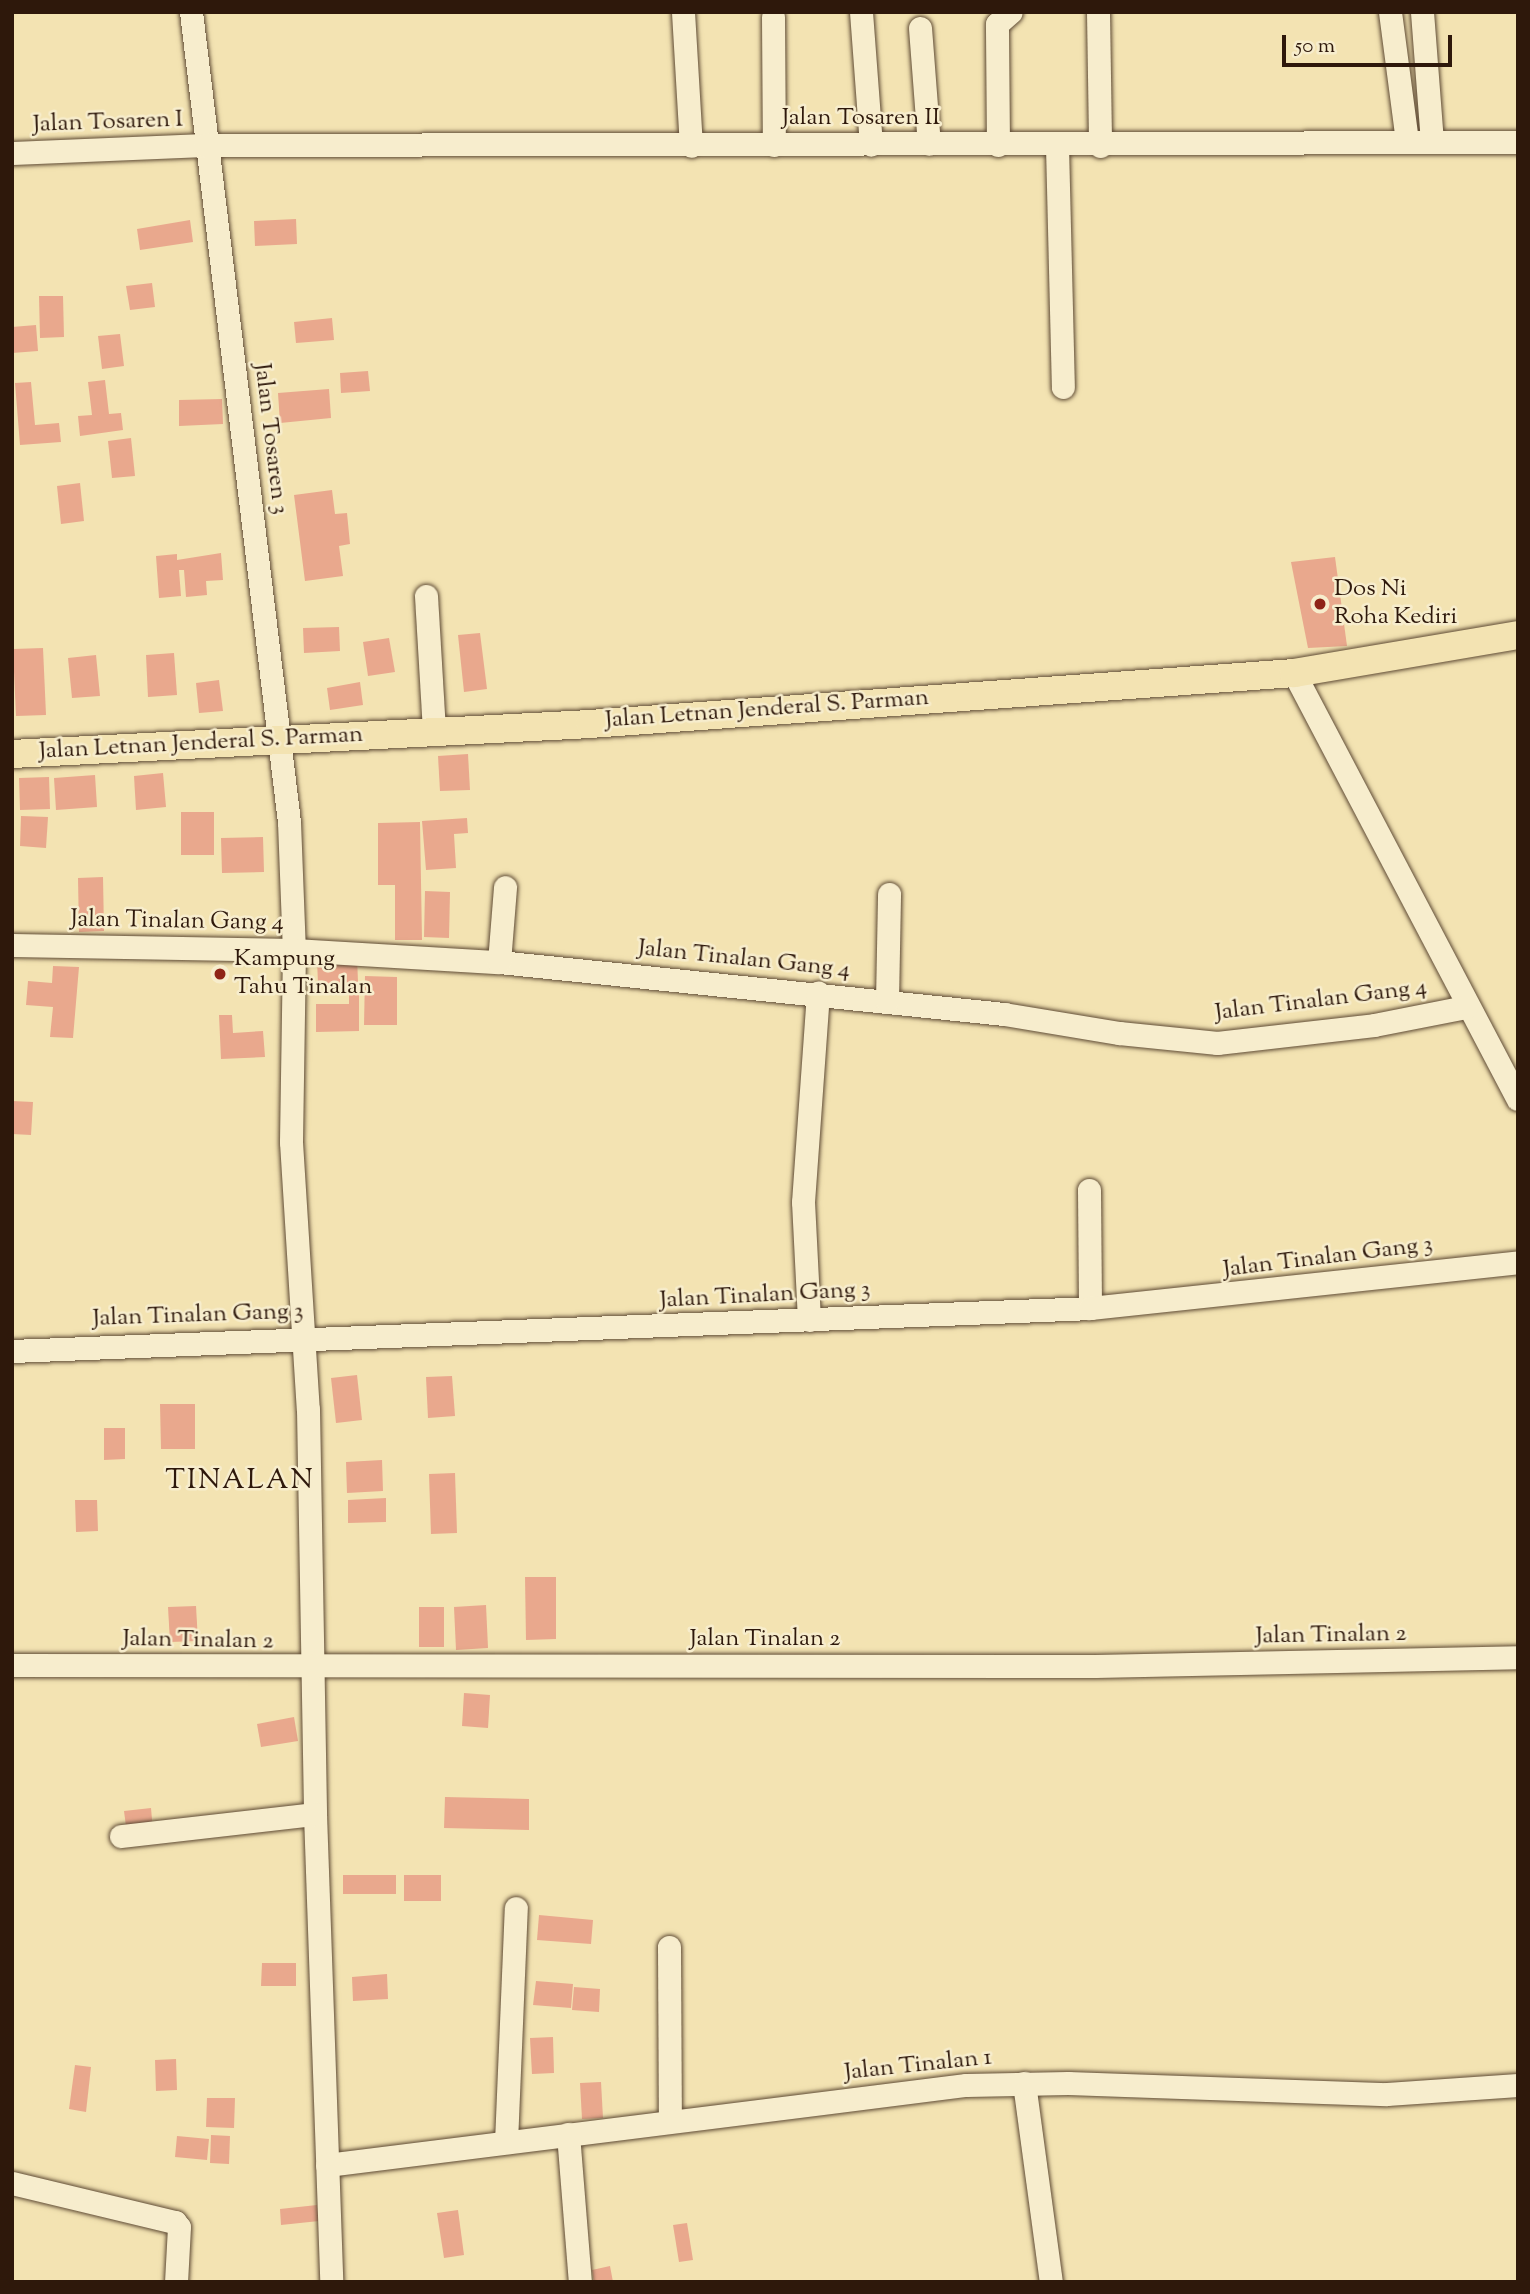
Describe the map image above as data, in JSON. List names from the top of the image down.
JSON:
{
  "streets": {
    "main road": ["Jalan Letnan Jenderal S. Parman"],
    "street": [
      "Jalan Tosaren II",
      "Jalan Tosaren I",
      "Jalan Tosaren 3",
      "Jalan Tinalan Gang 4",
      "Jalan Tinalan Gang 3",
      "Jalan Tinalan 2",
      "Jalan Tinalan 1"
    ]
  },
  "crossings": [
    ["Jalan Tosaren II", "Jalan Tosaren I"],
    ["Jalan Tosaren II", "Jalan Tosaren 3"],
    ["Jalan Tosaren I", "Jalan Tosaren 3"],
    ["Jalan Tosaren 3", "Jalan Letnan Jenderal S. Parman"],
    ["Jalan Tosaren 3", "Jalan Tinalan Gang 4"],
    ["Jalan Tosaren 3", "Jalan Tinalan Gang 3"],
    ["Jalan Tosaren 3", "Jalan Tinalan 2"],
    ["Jalan Tosaren 3", "Jalan Tinalan 1"]
  ],
  "districts": ["TINALAN"],
  "places": ["Dos Ni Roha Kediri", "Kampung Tahu Tinalan"],
  "scale_bar": "50 m"
}
